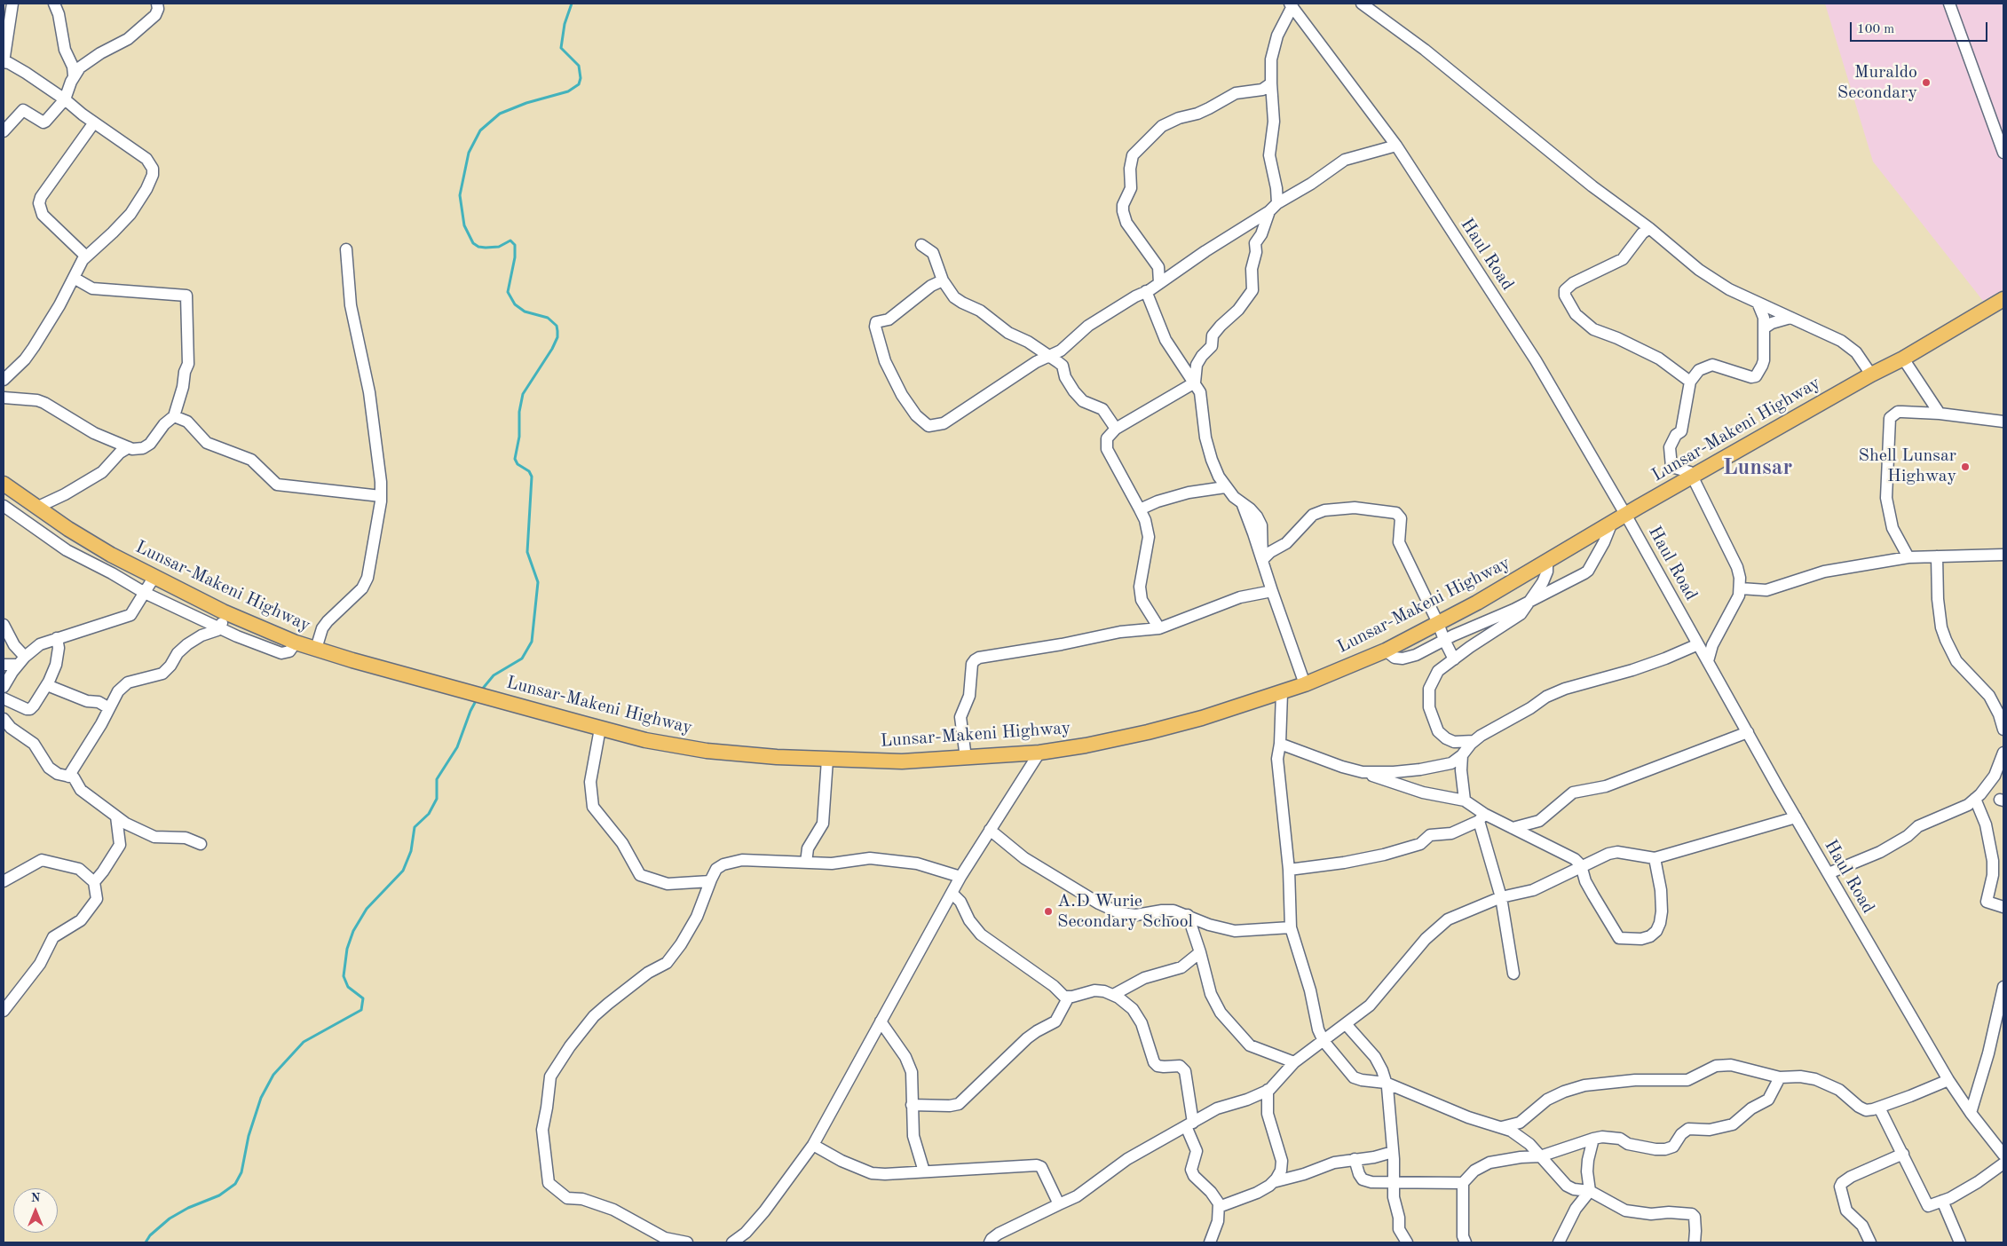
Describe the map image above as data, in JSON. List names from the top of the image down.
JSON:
{
  "streets": {
    "main road": ["Lunsar-Makeni Highway"],
    "street": ["Haul Road"]
  },
  "crossings": [
    ["Haul Road", "Lunsar-Makeni Highway"]
  ],
  "districts": ["Lunsar"],
  "places": ["Muraldo Secondary", "Shell Lunsar Highway", "A.D Wurie Secondary School"],
  "scale_bar": "100 m",
  "north": "top"
}
